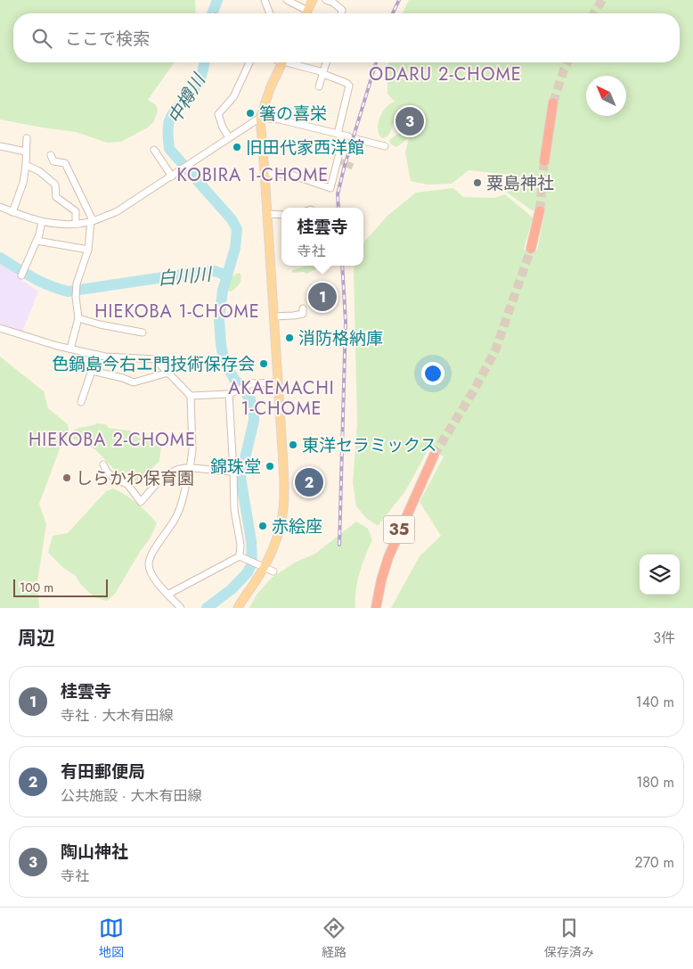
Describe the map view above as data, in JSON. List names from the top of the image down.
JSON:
{
  "streets": {
    "highway": ["35"]
  },
  "districts": [
    "ODARU 2-CHOME",
    "KOBIRA 1-CHOME",
    "HIEKOBA 1-CHOME",
    "AKAEMACHI 1-CHOME",
    "HIEKOBA 2-CHOME"
  ],
  "water": ["中樽川", "白川川"],
  "places": [
    "箸の喜栄",
    "旧田代家西洋館",
    "粟島神社",
    "消防格納庫",
    "色鍋島今右エ門技術保存会",
    "東洋セラミックス",
    "錦珠堂",
    "しらかわ保育園",
    "赤絵座"
  ],
  "scale_bar": "100 m",
  "north": "top left",
  "page": {
    "search": "ここで検索",
    "pins": ["3", "1", "2"],
    "popup": ["桂雲寺", "寺社"],
    "scale": "100 m",
    "heading": ["周辺", "3件"],
    "list": [
      {
        "mark": "1",
        "name": "桂雲寺",
        "note": "寺社 · 大木有田線",
        "value": "140 m"
      },
      {
        "mark": "2",
        "name": "有田郵便局",
        "note": "公共施設 · 大木有田線",
        "value": "180 m"
      },
      {
        "mark": "3",
        "name": "陶山神社",
        "note": "寺社",
        "value": "270 m"
      }
    ],
    "nav": ["地図", "経路", "保存済み"]
  }
}
